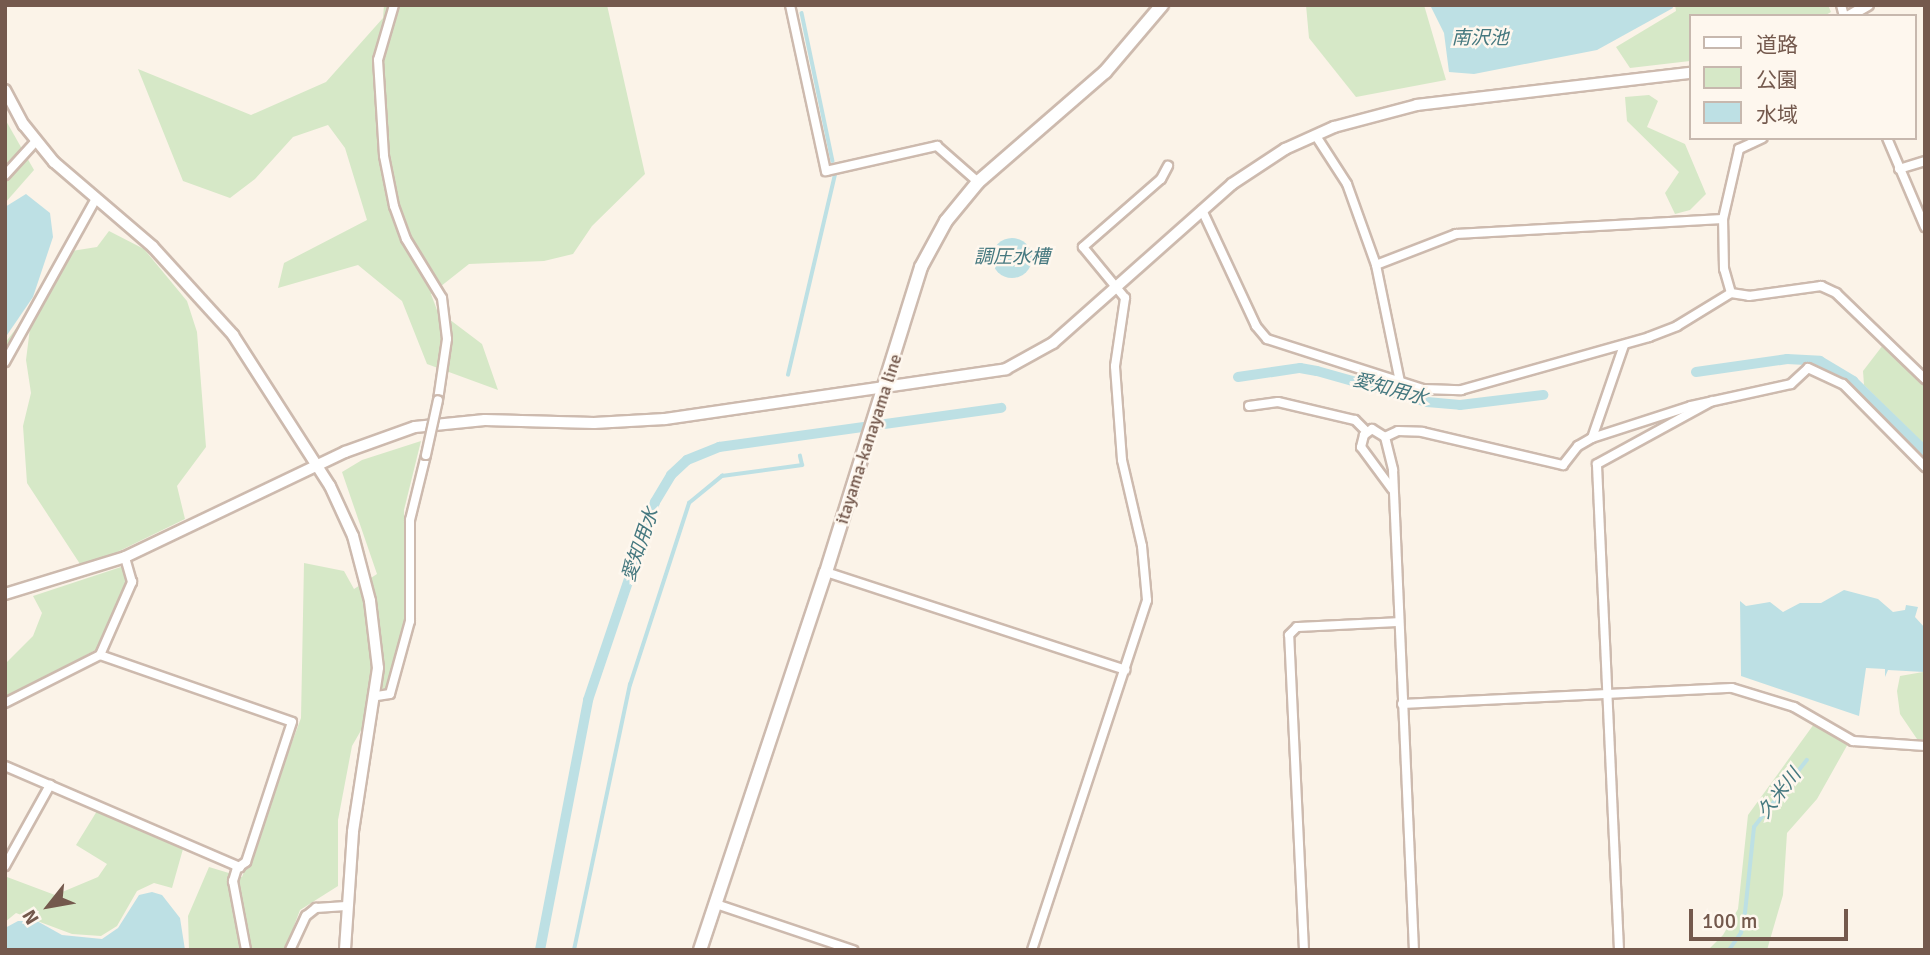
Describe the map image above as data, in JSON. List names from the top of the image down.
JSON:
{
  "streets": {
    "main road": ["itayama-kanayama line"]
  },
  "water": [
    "南沢池",
    "調圧水槽",
    "愛知用水",
    "久米川"
  ],
  "legend": ["道路", "公園", "水域"],
  "scale_bar": "100 m",
  "north": "bottom left"
}
